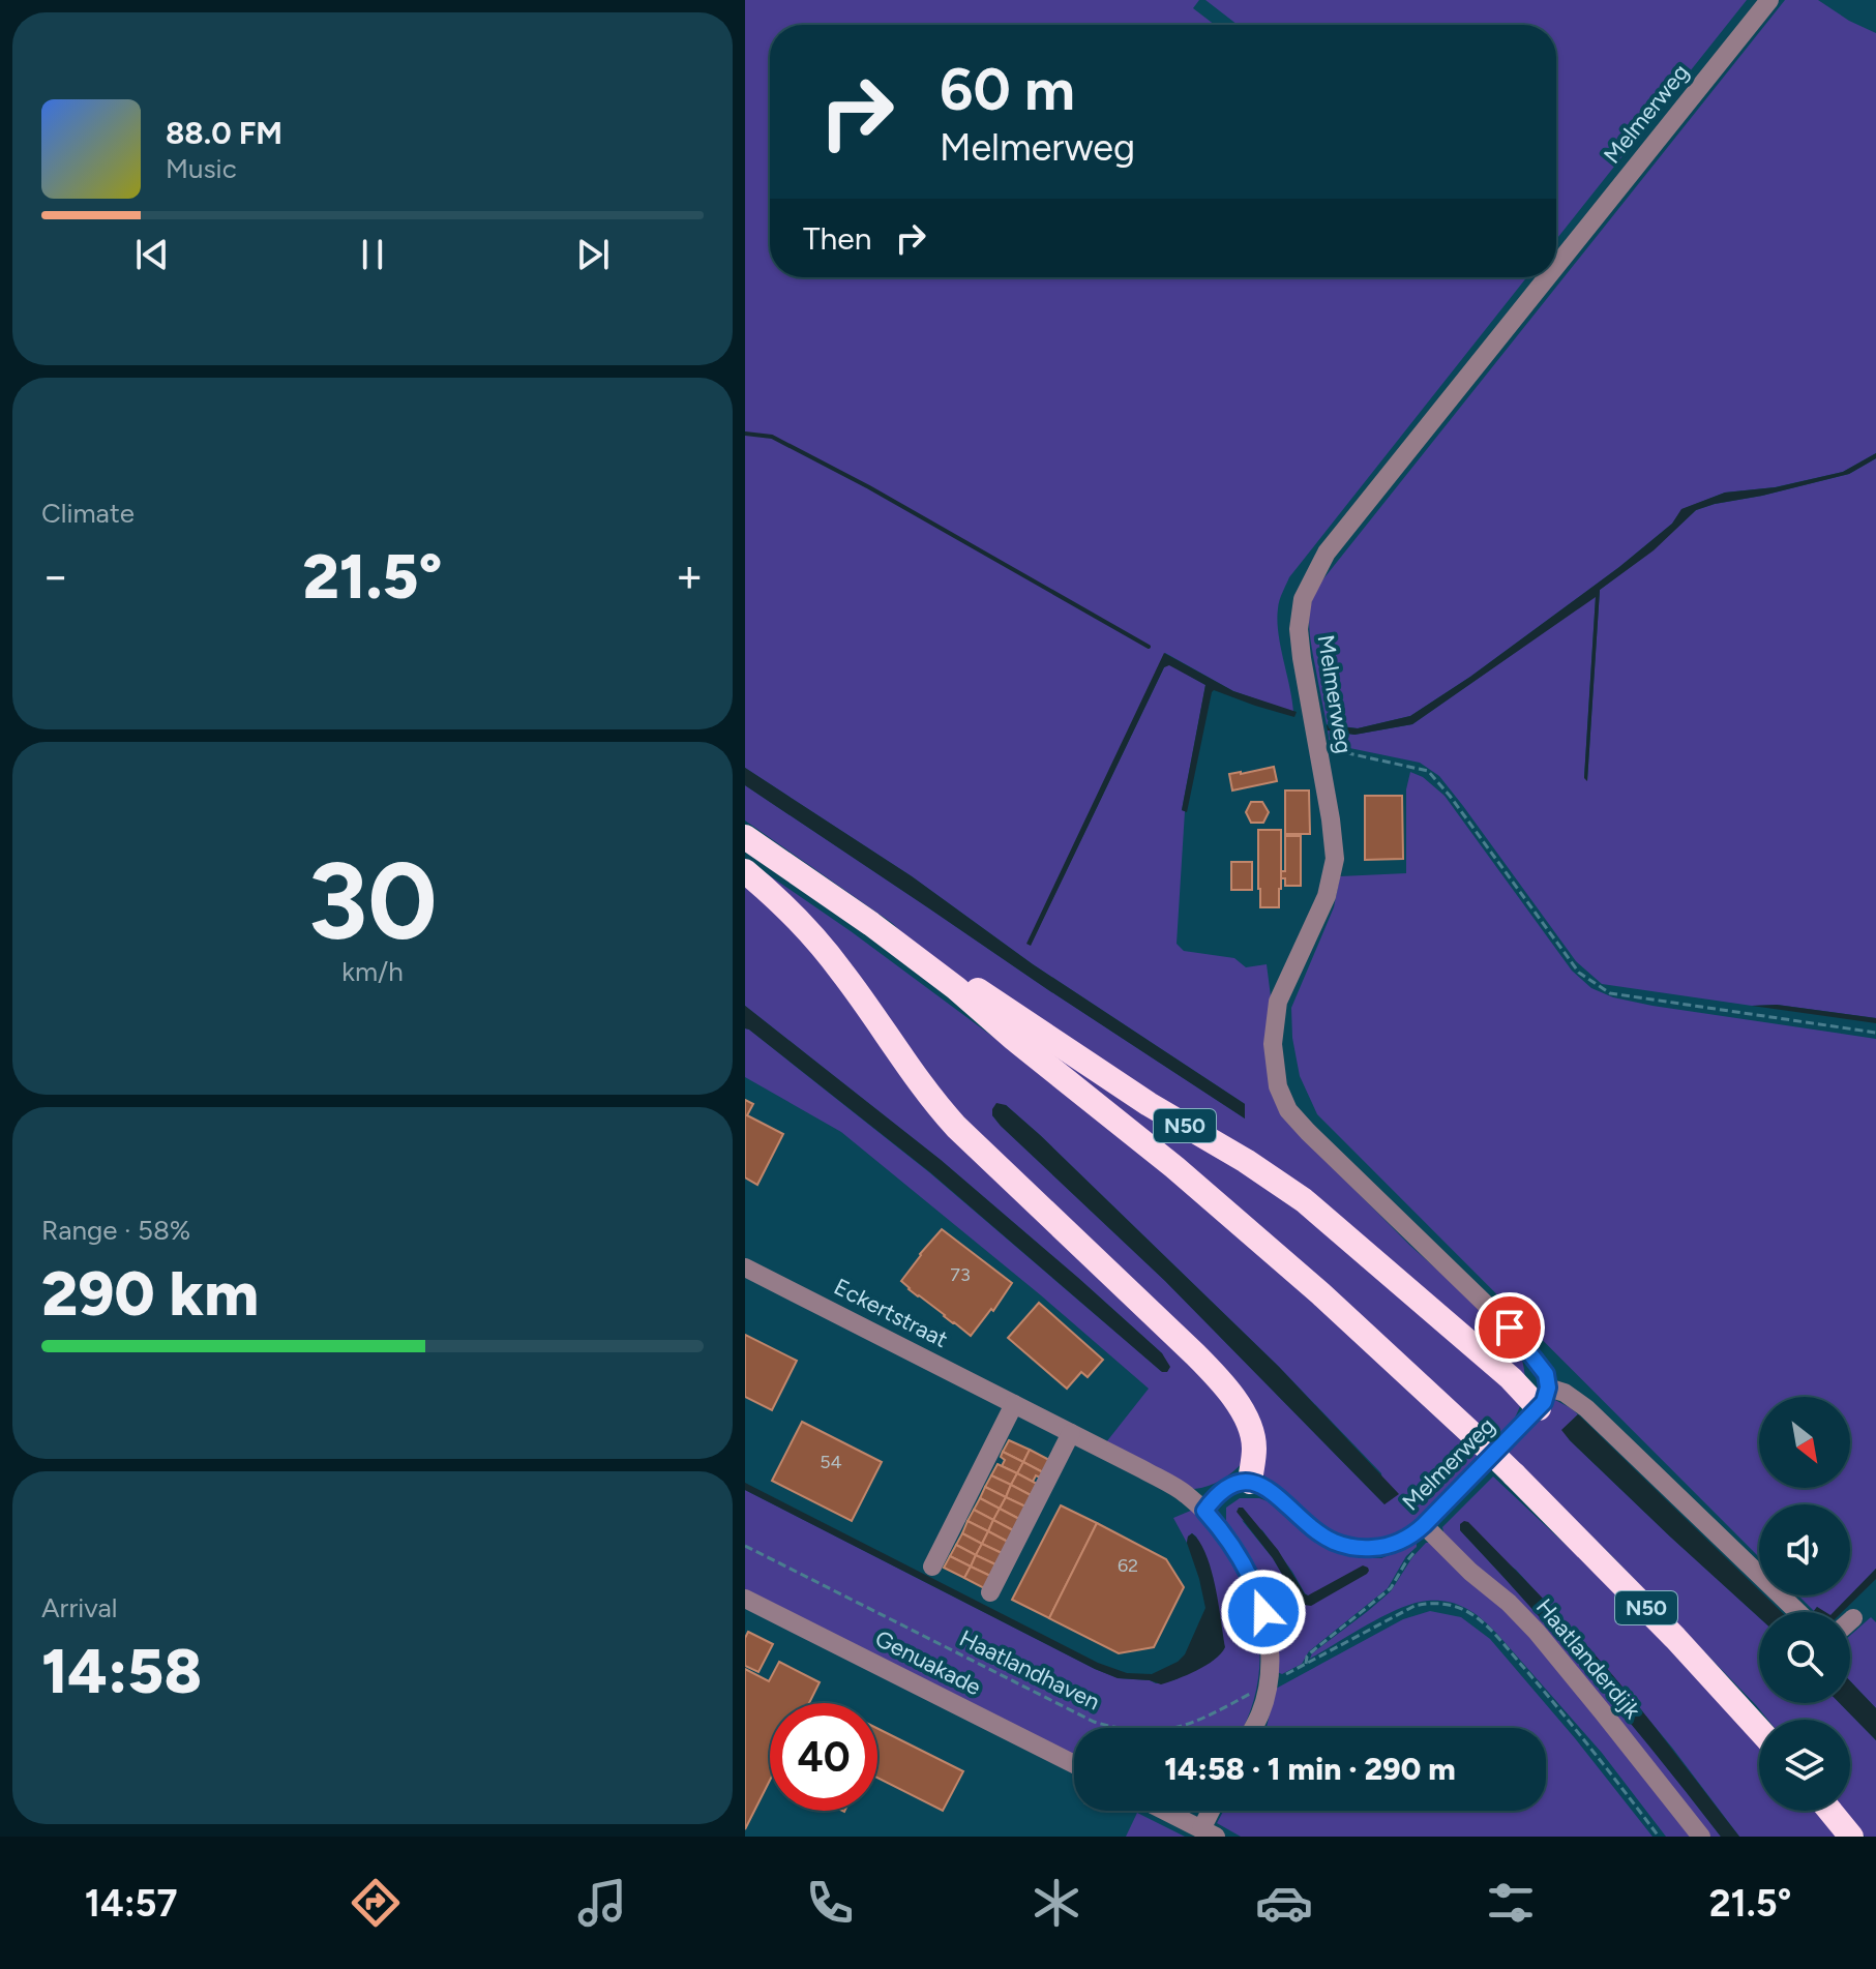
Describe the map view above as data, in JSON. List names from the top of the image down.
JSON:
{
  "streets": {
    "highway": ["N50"],
    "street": [
      "Melmerweg",
      "Eckertstraat",
      "Haatlanderdijk",
      "Genuakade"
    ],
    "path": ["Haatlandhaven"]
  },
  "crossings": [
    ["Melmerweg", "N50"],
    ["Melmerweg", "Haatlanderdijk"]
  ],
  "house_numbers": ["73", "54", "62"],
  "north": "bottom right",
  "page": {
    "turn": ["60 m", "Melmerweg"],
    "song": ["88.0 FM", "Music"],
    "then": "Then",
    "tile": [
      "Climate",
      ["30", "km/h"],
      ["Range · 58%", "290 km"],
      ["Arrival", "14:58"]
    ],
    "heat": ["−", "21.5°", "+"],
    "limit": "40",
    "trip": "14:58 · 1 min · 290 m",
    "tabs": ["14:57", "21.5°"]
  }
}
